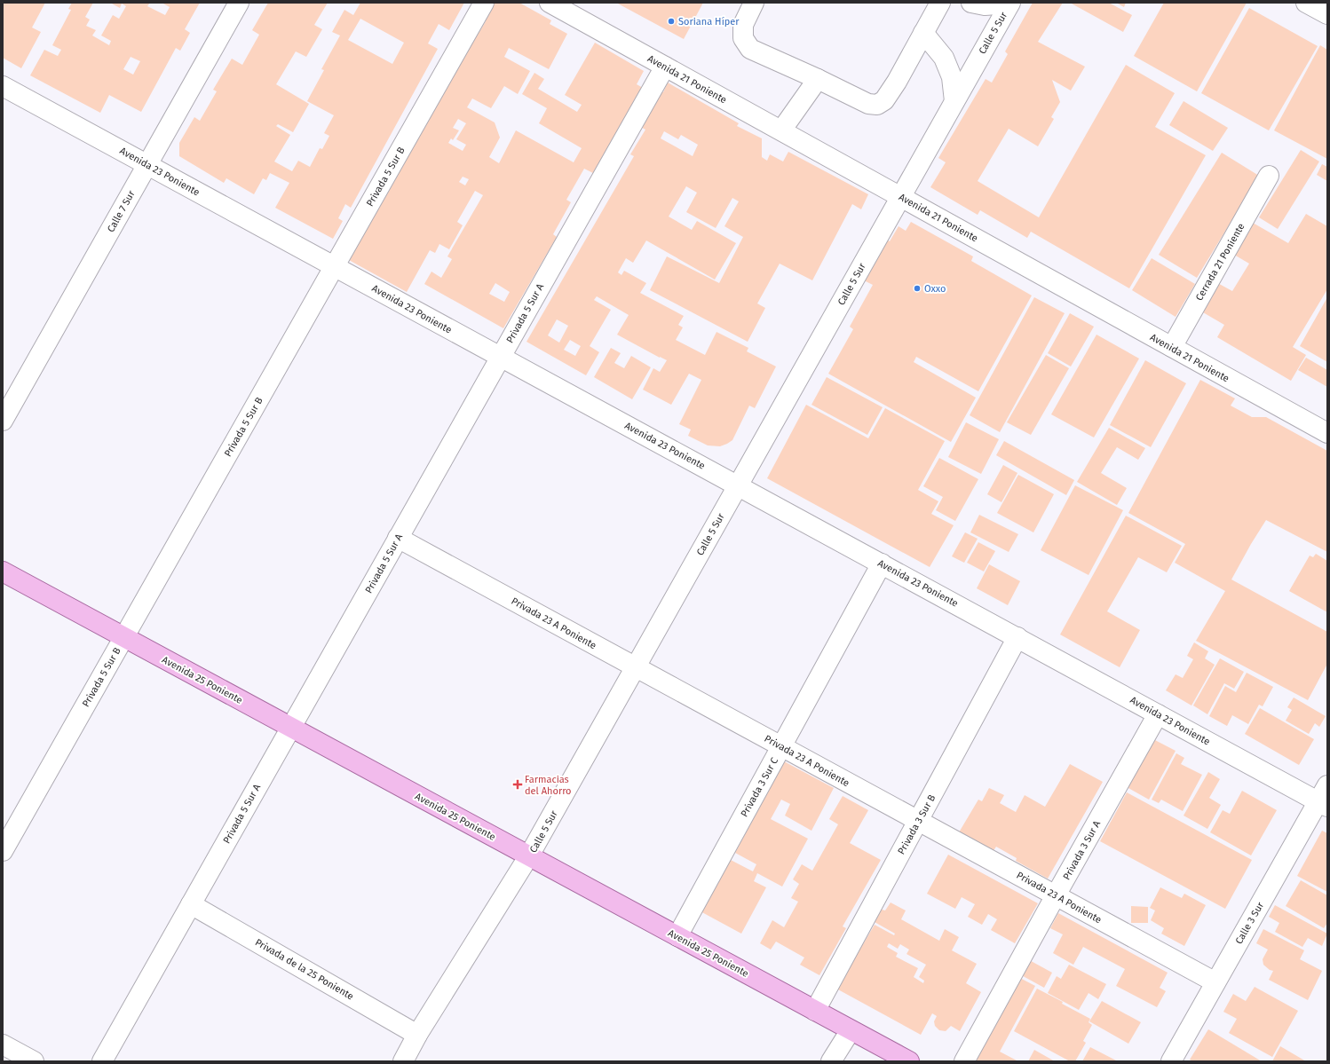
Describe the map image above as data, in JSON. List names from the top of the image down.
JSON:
{
  "streets": {
    "main road": ["Avenida 25 Poniente"],
    "street": [
      "Calle 5 Sur",
      "Avenida 21 Poniente",
      "Avenida 23 Poniente",
      "Privada 5 Sur B",
      "Calle 7 Sur",
      "Cerrada 21 Poniente",
      "Privada 5 Sur A",
      "Privada 23 A Poniente",
      "Privada 3 Sur C",
      "Privada 3 Sur B",
      "Privada 3 Sur A",
      "Calle 3 Sur",
      "Privada de la 25 Poniente"
    ]
  },
  "crossings": [
    ["Calle 5 Sur", "Avenida 21 Poniente"],
    ["Calle 5 Sur", "Avenida 23 Poniente"],
    ["Calle 5 Sur", "Privada 23 A Poniente"],
    ["Calle 5 Sur", "Avenida 25 Poniente"],
    ["Calle 5 Sur", "Privada de la 25 Poniente"],
    ["Avenida 21 Poniente", "Cerrada 21 Poniente"],
    ["Avenida 21 Poniente", "Privada 5 Sur A"],
    ["Avenida 23 Poniente", "Privada 5 Sur B"],
    ["Avenida 23 Poniente", "Calle 7 Sur"],
    ["Avenida 23 Poniente", "Privada 5 Sur A"],
    ["Avenida 23 Poniente", "Privada 3 Sur C"],
    ["Avenida 23 Poniente", "Privada 3 Sur B"],
    ["Avenida 23 Poniente", "Privada 3 Sur A"],
    ["Avenida 23 Poniente", "Calle 3 Sur"],
    ["Privada 5 Sur B", "Avenida 25 Poniente"],
    ["Privada 5 Sur A", "Privada 23 A Poniente"],
    ["Privada 5 Sur A", "Avenida 25 Poniente"],
    ["Privada 5 Sur A", "Privada de la 25 Poniente"],
    ["Privada 23 A Poniente", "Privada 3 Sur C"],
    ["Privada 23 A Poniente", "Privada 3 Sur B"],
    ["Privada 23 A Poniente", "Privada 3 Sur A"],
    ["Privada 23 A Poniente", "Calle 3 Sur"],
    ["Avenida 25 Poniente", "Privada 3 Sur C"],
    ["Avenida 25 Poniente", "Privada 3 Sur B"]
  ],
  "places": {
    "other": ["Soriana Híper", "Oxxo"],
    "health": ["Farmacias del Ahorro"]
  }
}
